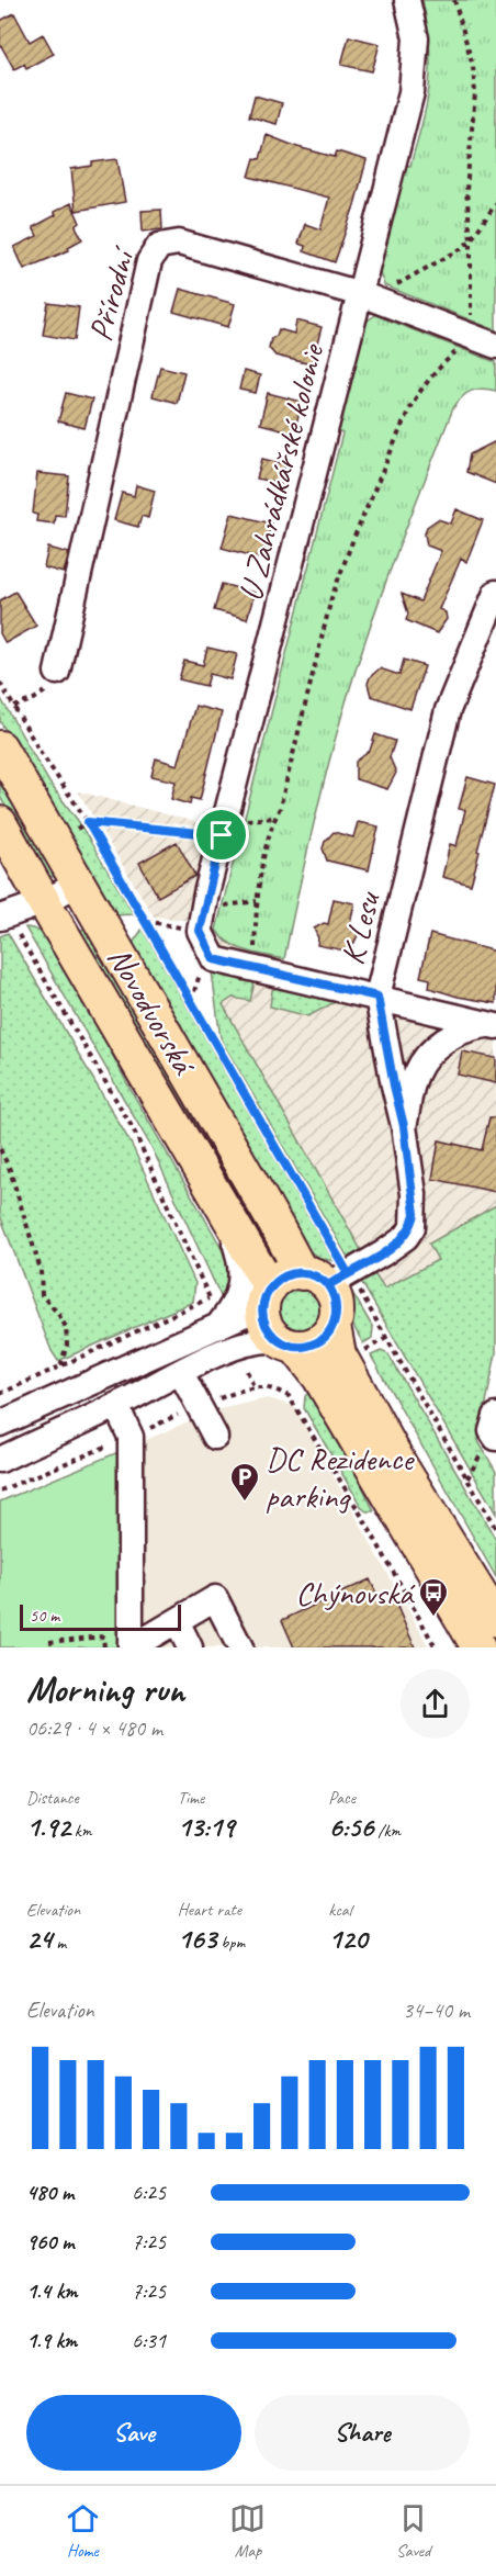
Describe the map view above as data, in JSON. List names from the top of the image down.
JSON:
{
  "streets": {
    "main road": ["Novodvorská"],
    "street": ["Přírodní", "U Zahrádkářské kolonie", "K Lesu"]
  },
  "crossings": [
    ["Přírodní", "U Zahrádkářské kolonie"],
    ["K Lesu", "Novodvorská"]
  ],
  "places": {
    "parking": ["DC Rezidence parking"],
    "bus stop": ["Chýnovská"]
  },
  "scale_bar": "50 m",
  "page": {
    "scale": "50 m",
    "heading": ["Morning run", "06:29 · 4 × 480 m"],
    "stats": [
      ["Distance", "1.92 km"],
      ["Time", "13:19"],
      ["Pace", "6:56 /km"],
      ["Elevation", "24 m"],
      ["Heart rate", "163 bpm"],
      ["kcal", "120"]
    ],
    "chart": ["Elevation", "34–40 m"],
    "list": [
      {
        "name": "480 m",
        "note": "6:25"
      },
      {
        "name": "960 m",
        "note": "7:25"
      },
      {
        "name": "1.4 km",
        "note": "7:25"
      },
      {
        "name": "1.9 km",
        "note": "6:31"
      }
    ],
    "buttons": ["Save", "Share"],
    "tabs": ["Home", "Map", "Saved"]
  }
}
